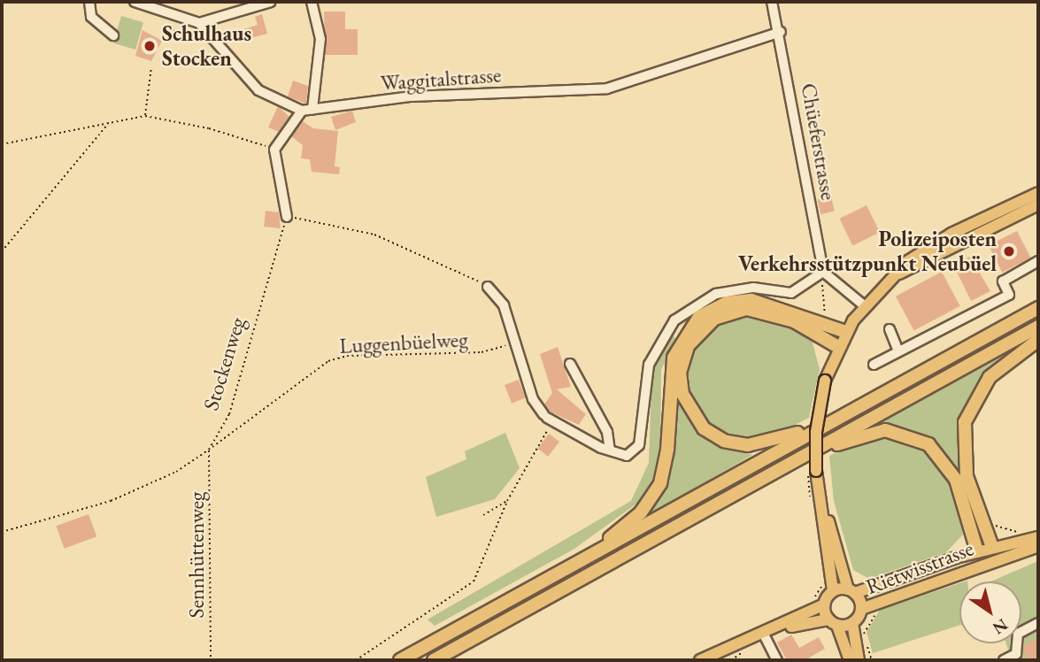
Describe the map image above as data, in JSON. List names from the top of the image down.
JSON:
{
  "streets": {
    "main road": ["Rietwisstrasse"],
    "street": ["Waggitalstrasse", "Chüeferstrasse"],
    "path": ["Luggenbüelweg", "Stockenweg", "Sennhüttenweg"]
  },
  "crossings": [
    ["Waggitalstrasse", "Chüeferstrasse"],
    ["Luggenbüelweg", "Stockenweg"],
    ["Luggenbüelweg", "Sennhüttenweg"],
    ["Stockenweg", "Sennhüttenweg"]
  ],
  "places": ["Schulhaus Stocken", "Polizeiposten Verkehrsstützpunkt Neubüel"],
  "north": "bottom right"
}
